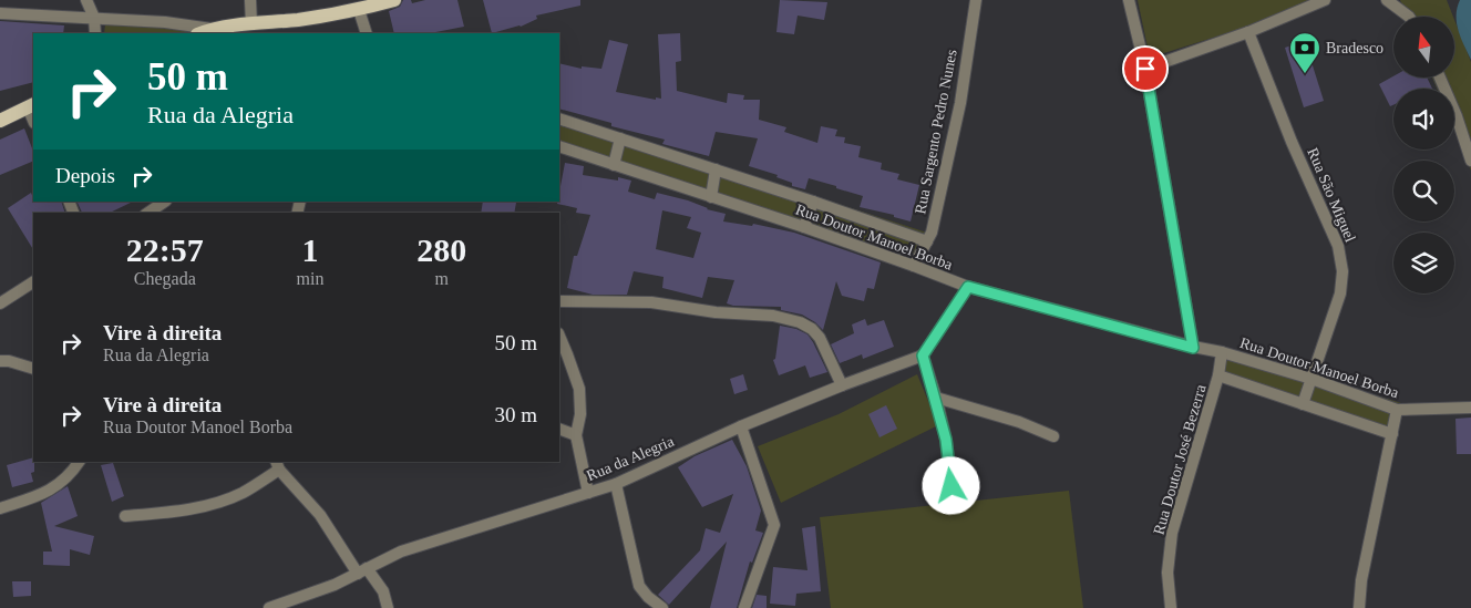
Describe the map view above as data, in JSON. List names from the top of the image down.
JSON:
{
  "streets": {
    "street": [
      "Rua Sargento Pedro Nunes",
      "Rua São Miguel",
      "Rua Doutor Manoel Borba",
      "Rua da Alegria",
      "Rua Doutor José Bezerra"
    ]
  },
  "crossings": [
    ["Rua Sargento Pedro Nunes", "Rua Doutor Manoel Borba"],
    ["Rua São Miguel", "Rua Doutor Manoel Borba"],
    ["Rua Doutor Manoel Borba", "Rua Doutor José Bezerra"]
  ],
  "places": {
    "bank": ["Bradesco"]
  },
  "north": "top",
  "page": {
    "turn": ["50 m", "Rua da Alegria"],
    "then": "Depois",
    "eta": [
      "22:57",
      "Chegada",
      "1",
      "min",
      "280",
      "m"
    ],
    "list": [
      {
        "name": "Vire à direita",
        "note": "Rua da Alegria",
        "value": "50 m"
      },
      {
        "name": "Vire à direita",
        "note": "Rua Doutor Manoel Borba",
        "value": "30 m"
      }
    ]
  }
}
